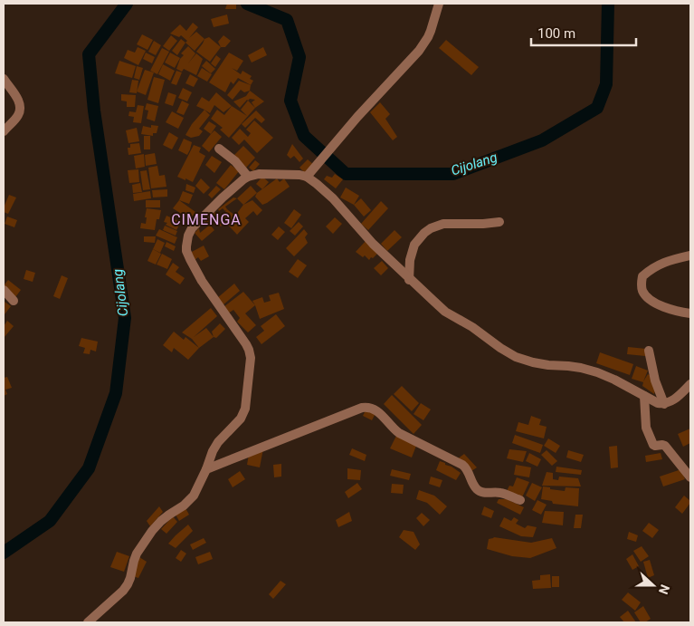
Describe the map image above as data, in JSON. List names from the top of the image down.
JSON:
{
  "districts": ["CIMENGA"],
  "water": ["Cijolang"],
  "scale_bar": "100 m",
  "north": "right"
}
